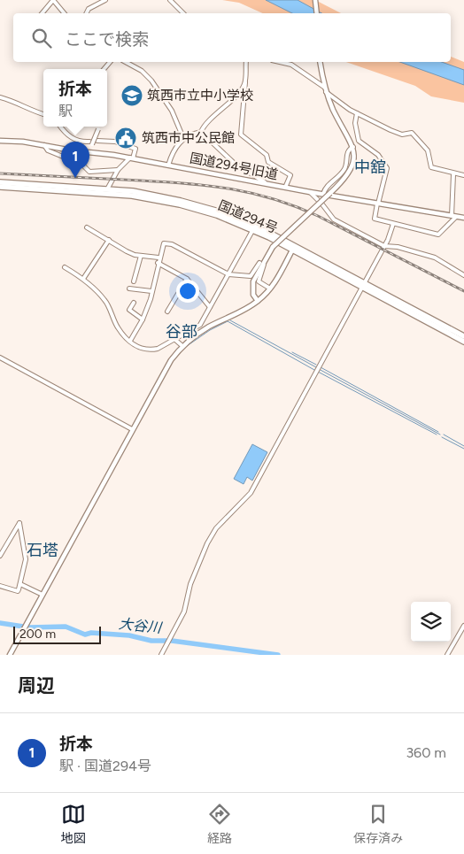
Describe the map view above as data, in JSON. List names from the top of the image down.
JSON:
{
  "streets": {
    "highway": ["国道294号"],
    "street": ["国道294号旧道"]
  },
  "districts": ["中舘", "谷部", "石塔"],
  "water": ["大谷川"],
  "places": {
    "school or university": ["筑西市立中小学校"],
    "public building": ["筑西市中公民館"]
  },
  "scale_bar": "200 m",
  "page": {
    "search": "ここで検索",
    "popup": ["折本", "駅"],
    "pins": "1",
    "scale": "200 m",
    "heading": "周辺",
    "list": [
      {
        "mark": "1",
        "name": "折本",
        "note": "駅 · 国道294号",
        "value": "360 m"
      }
    ],
    "nav": ["地図", "経路", "保存済み"]
  }
}
